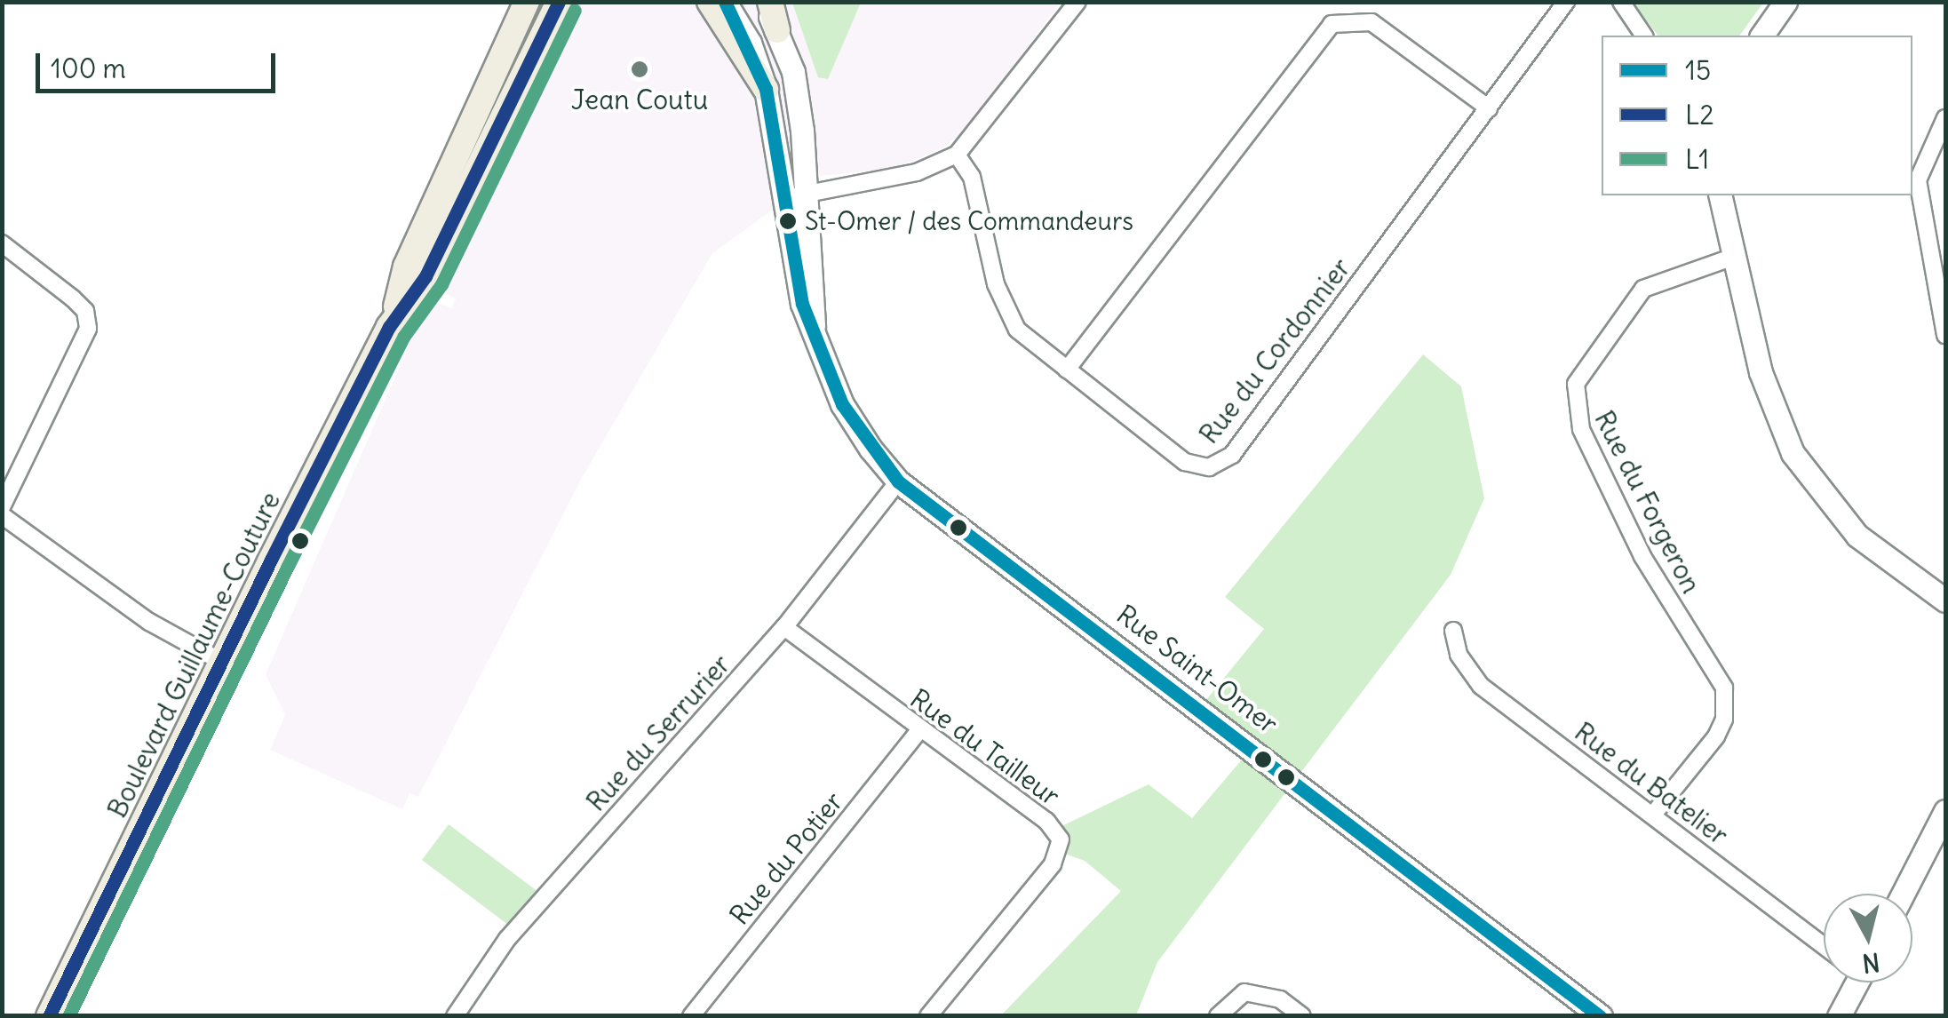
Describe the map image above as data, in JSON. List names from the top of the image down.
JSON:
{
  "streets": {
    "main road": ["Boulevard Guillaume-Couture"],
    "street": [
      "Rue du Cordonnier",
      "Rue du Forgeron",
      "Rue Saint-Omer",
      "Rue du Serrurier",
      "Rue du Tailleur",
      "Rue du Batelier",
      "Rue du Potier"
    ]
  },
  "crossings": [
    ["Rue du Forgeron", "Rue du Batelier"],
    ["Rue Saint-Omer", "Rue du Serrurier"],
    ["Rue du Serrurier", "Rue du Tailleur"],
    ["Rue du Tailleur", "Rue du Potier"]
  ],
  "places": ["Jean Coutu", "St-Omer / des Commandeurs"],
  "lines": ["transit line 15", "transit line L2", "transit line L1"],
  "legend": ["15", "L2", "L1"],
  "scale_bar": "100 m",
  "north": "bottom"
}
